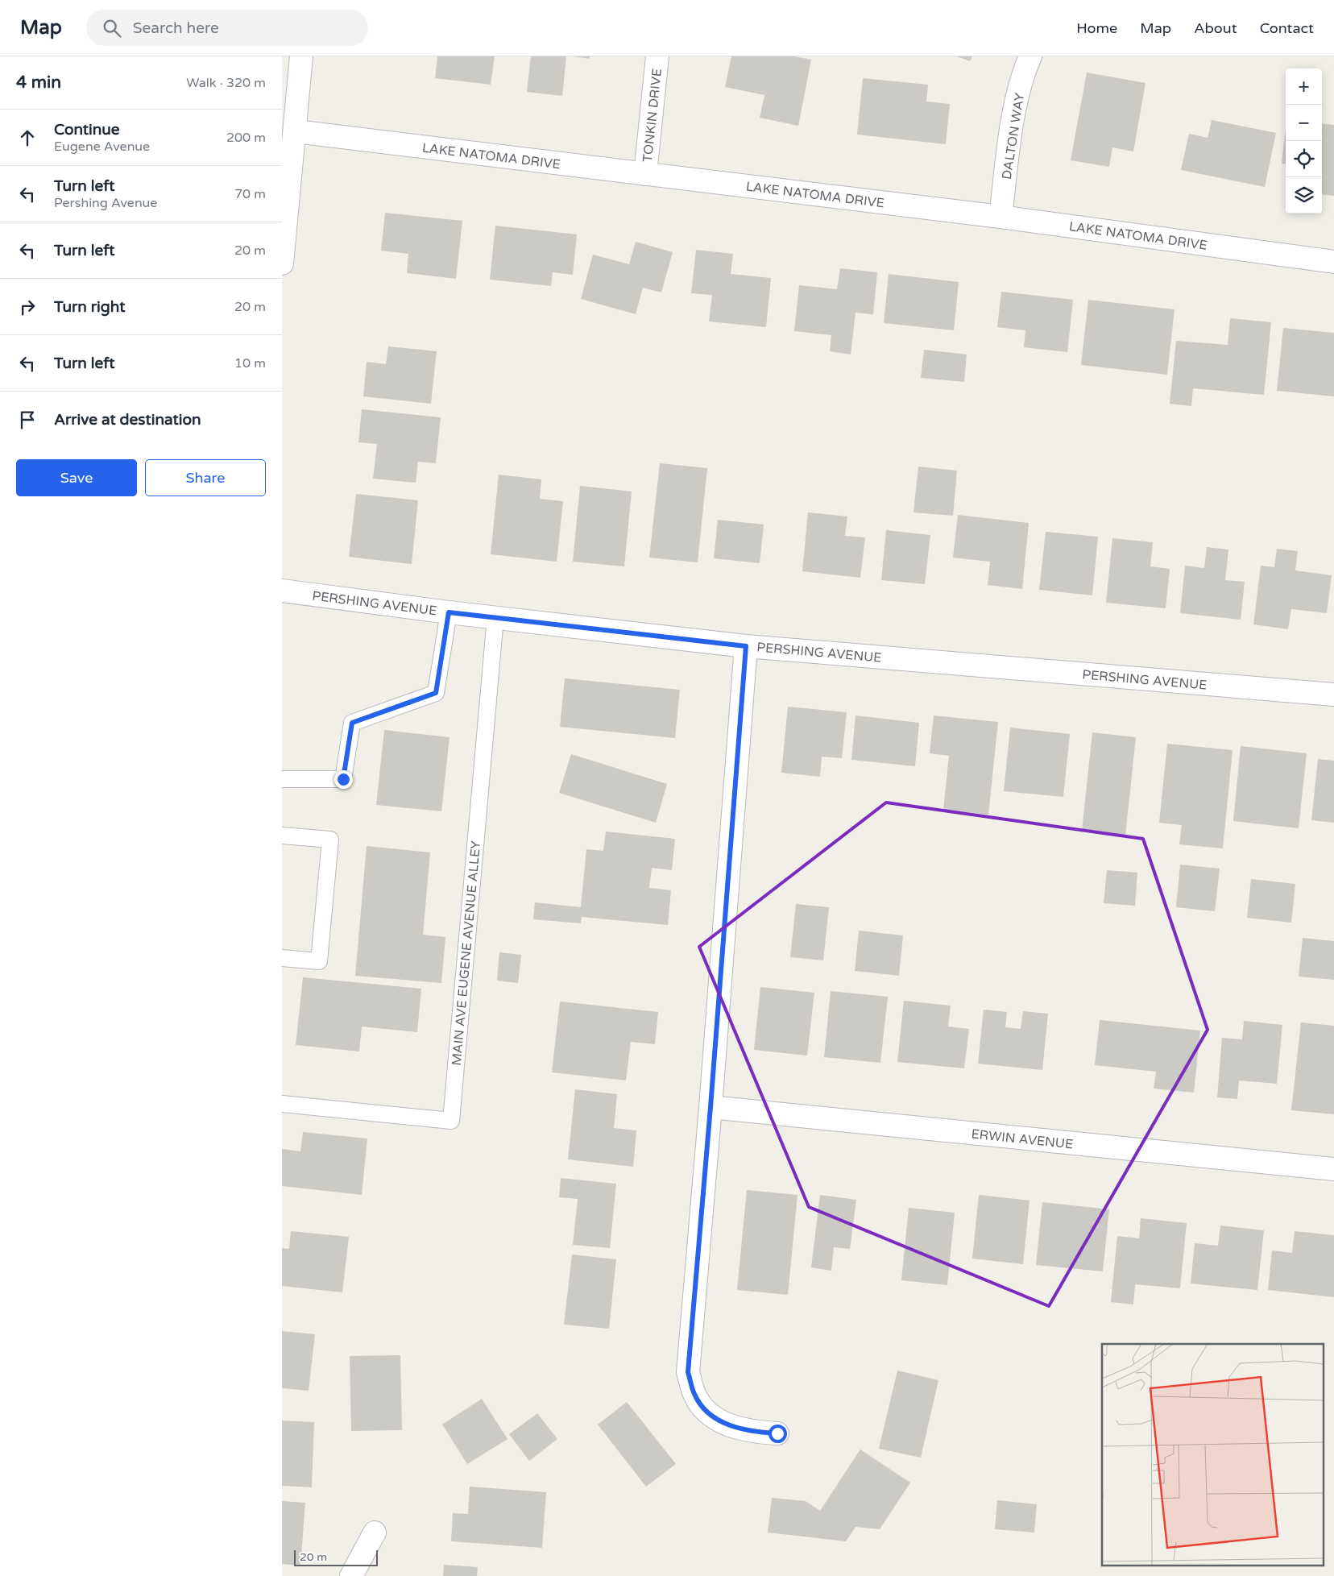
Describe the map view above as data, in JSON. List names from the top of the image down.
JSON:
{
  "streets": {
    "street": [
      "TONKIN DRIVE",
      "DALTON WAY",
      "LAKE NATOMA DRIVE",
      "PERSHING AVENUE",
      "ERWIN AVENUE"
    ],
    "lane": ["MAIN AVE EUGENE AVENUE ALLEY"]
  },
  "crossings": [
    ["TONKIN DRIVE", "LAKE NATOMA DRIVE"],
    ["DALTON WAY", "LAKE NATOMA DRIVE"],
    ["PERSHING AVENUE", "MAIN AVE EUGENE AVENUE ALLEY"]
  ],
  "scale_bar": "20 m",
  "page": {
    "header": "Map",
    "search": "Search here",
    "nav": [
      "Home",
      "Map",
      "About",
      "Contact"
    ],
    "heading": ["4 min", "Walk · 320 m"],
    "map_buttons": ["+", "−"],
    "list": [
      ["Continue", "Eugene Avenue", "200 m"],
      ["Turn left", "Pershing Avenue", "70 m"],
      ["Turn left", "20 m"],
      ["Turn right", "20 m"],
      ["Turn left", "10 m"],
      "Arrive at destination"
    ],
    "buttons": ["Save", "Share"],
    "scale": "20 m"
  }
}
